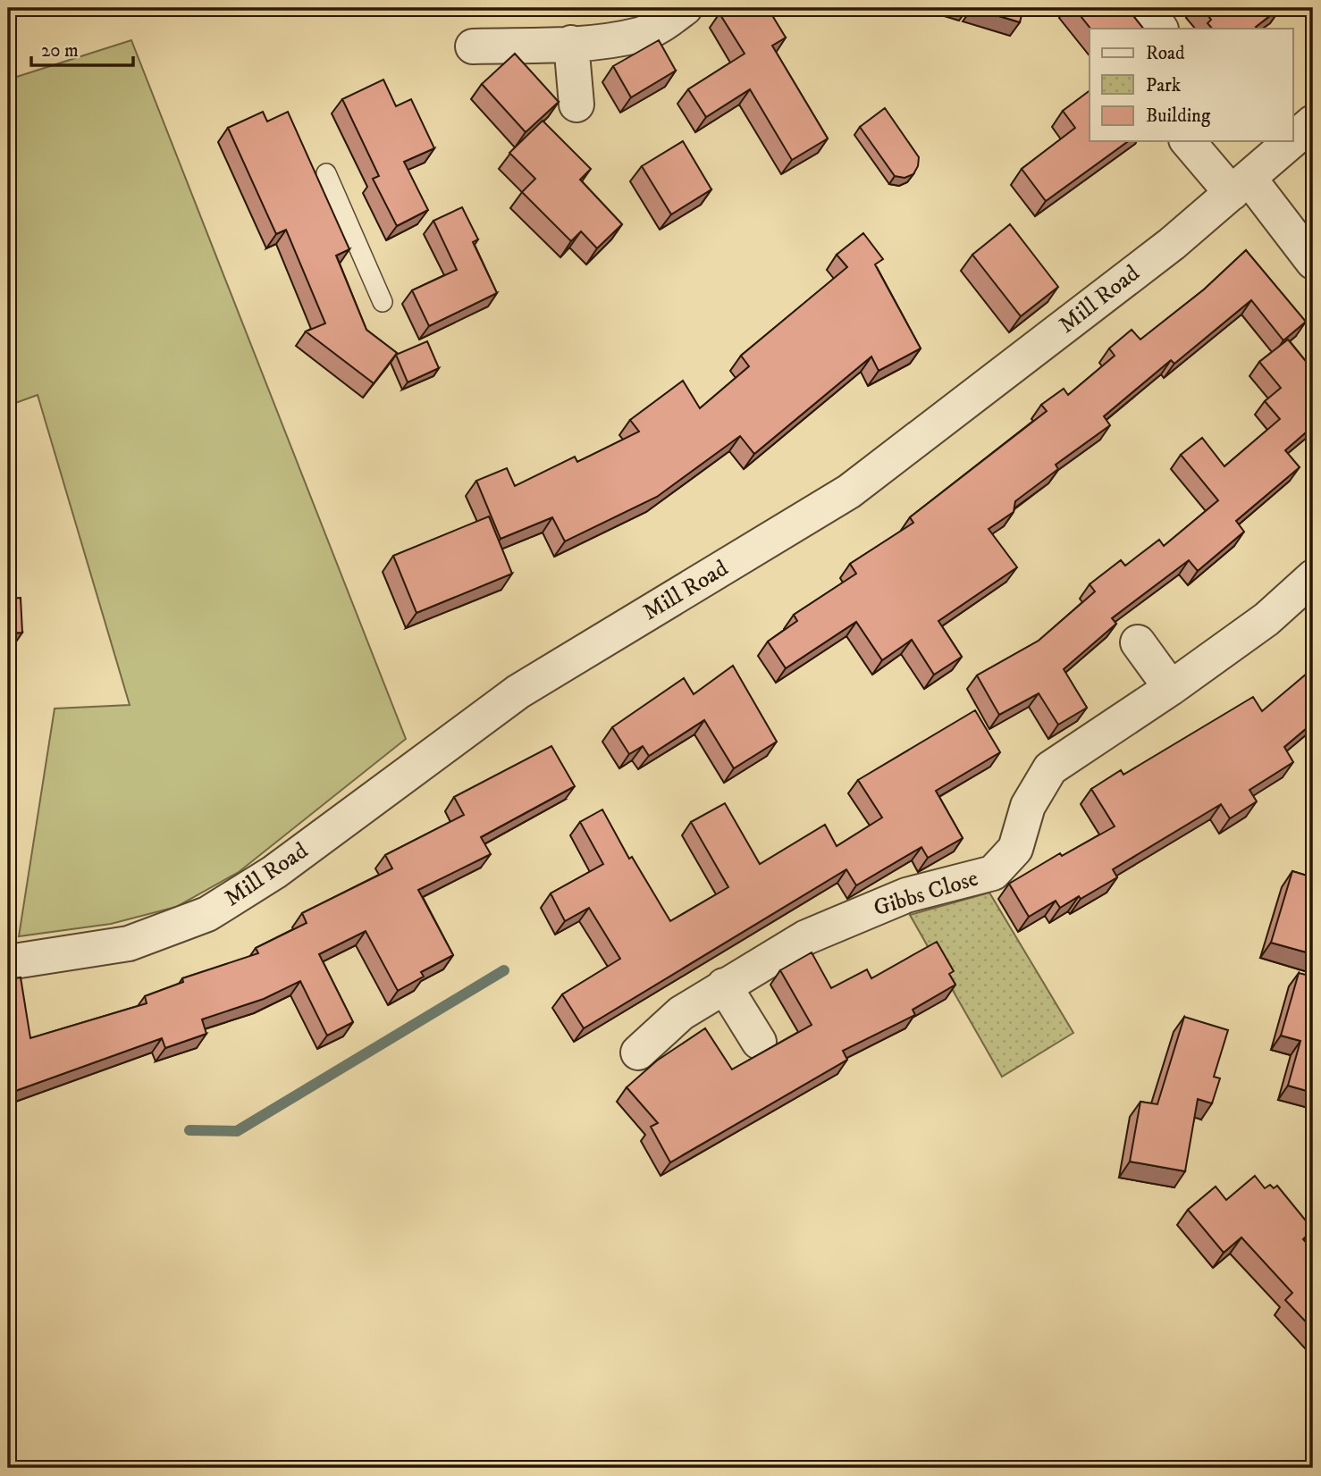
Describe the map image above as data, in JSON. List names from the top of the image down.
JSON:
{
  "streets": {
    "street": ["Mill Road", "Gibbs Close"]
  },
  "legend": ["Road", "Park", "Building"],
  "scale_bar": "20 m"
}
